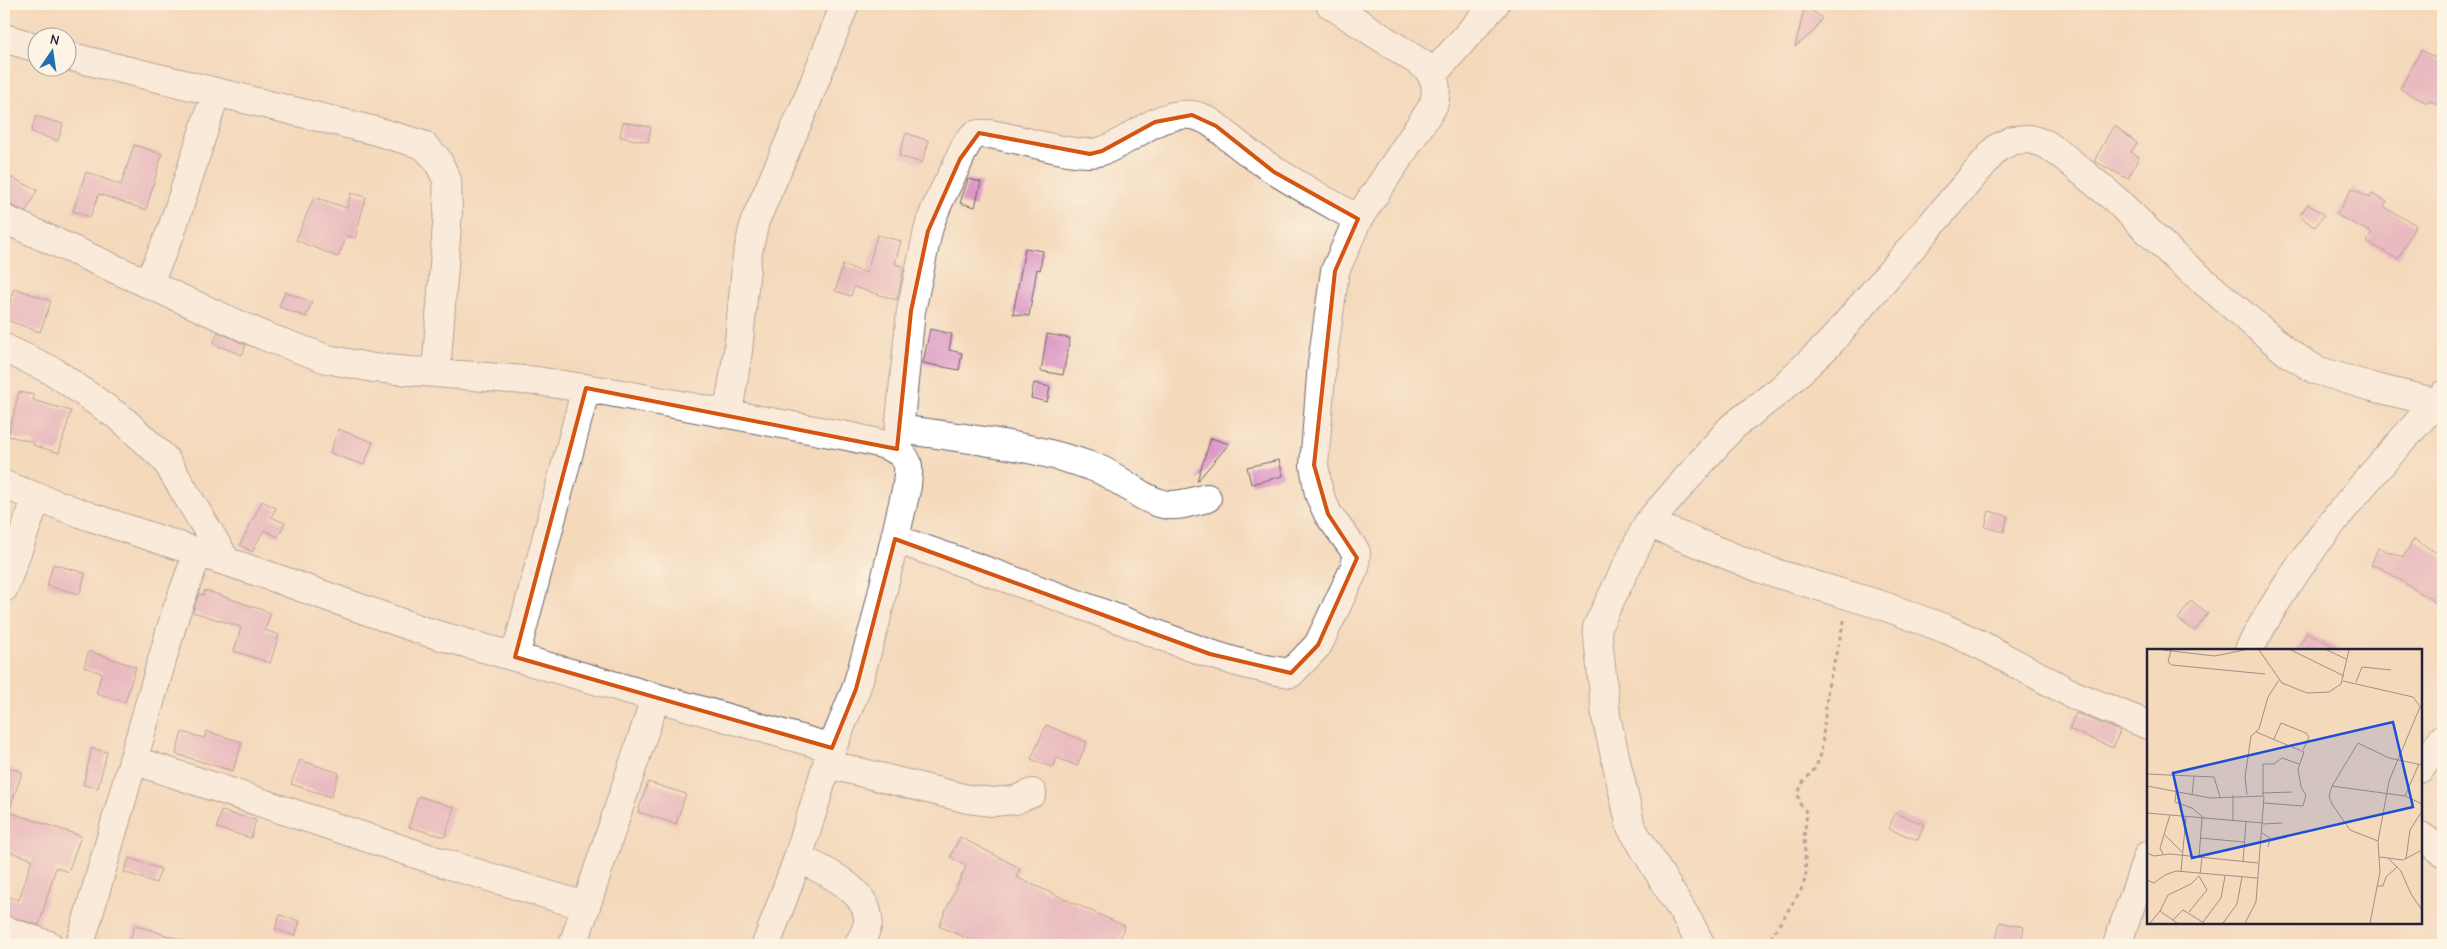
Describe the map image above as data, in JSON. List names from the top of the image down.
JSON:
{
  "north": "top"
}
